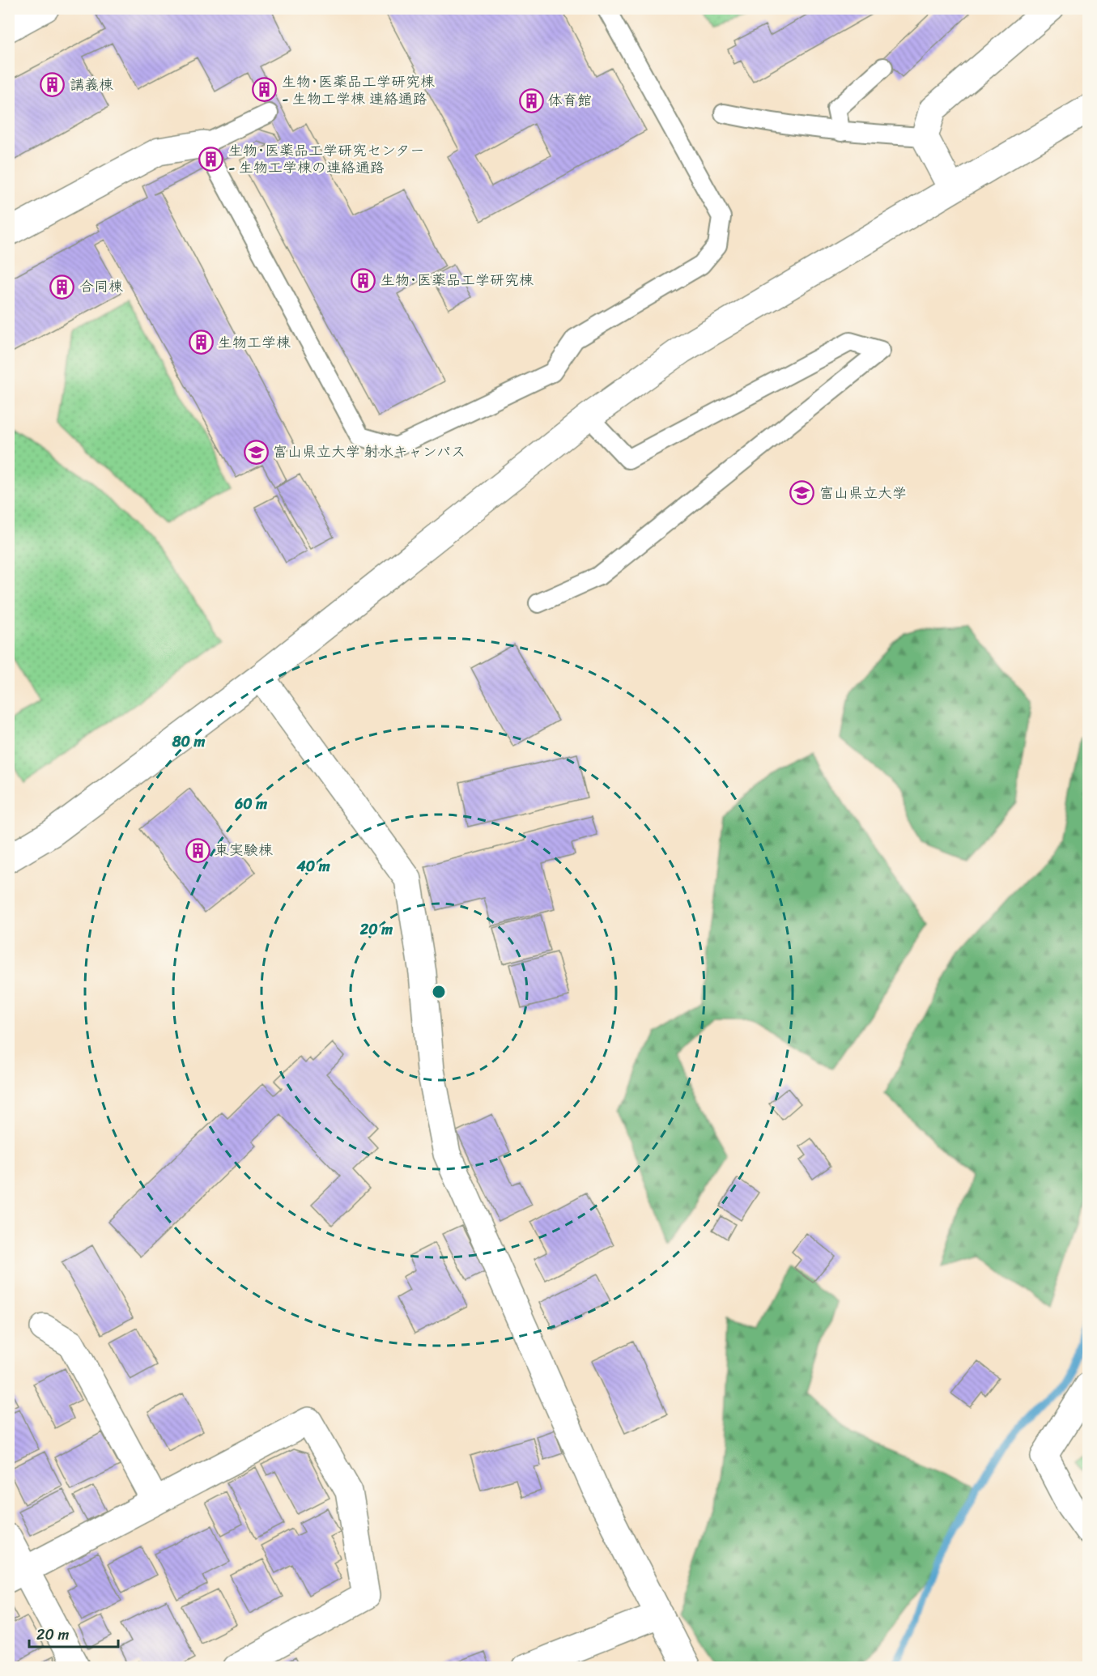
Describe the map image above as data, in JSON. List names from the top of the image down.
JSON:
{
  "places": {
    "building": [
      "講義棟",
      "生物･医薬品工学研究棟 - 生物工学棟 連絡通路",
      "体育館",
      "生物･医薬品工学研究センター - 生物工学棟の連絡通路",
      "生物･医薬品工学研究棟",
      "合同棟",
      "生物工学棟",
      "東実験棟"
    ],
    "school or university": ["富山県立大学 射水キャンパス", "富山県立大学"]
  },
  "scale_bar": "20 m",
  "rings": [
    "80 m",
    "60 m",
    "40 m",
    "20 m"
  ]
}
